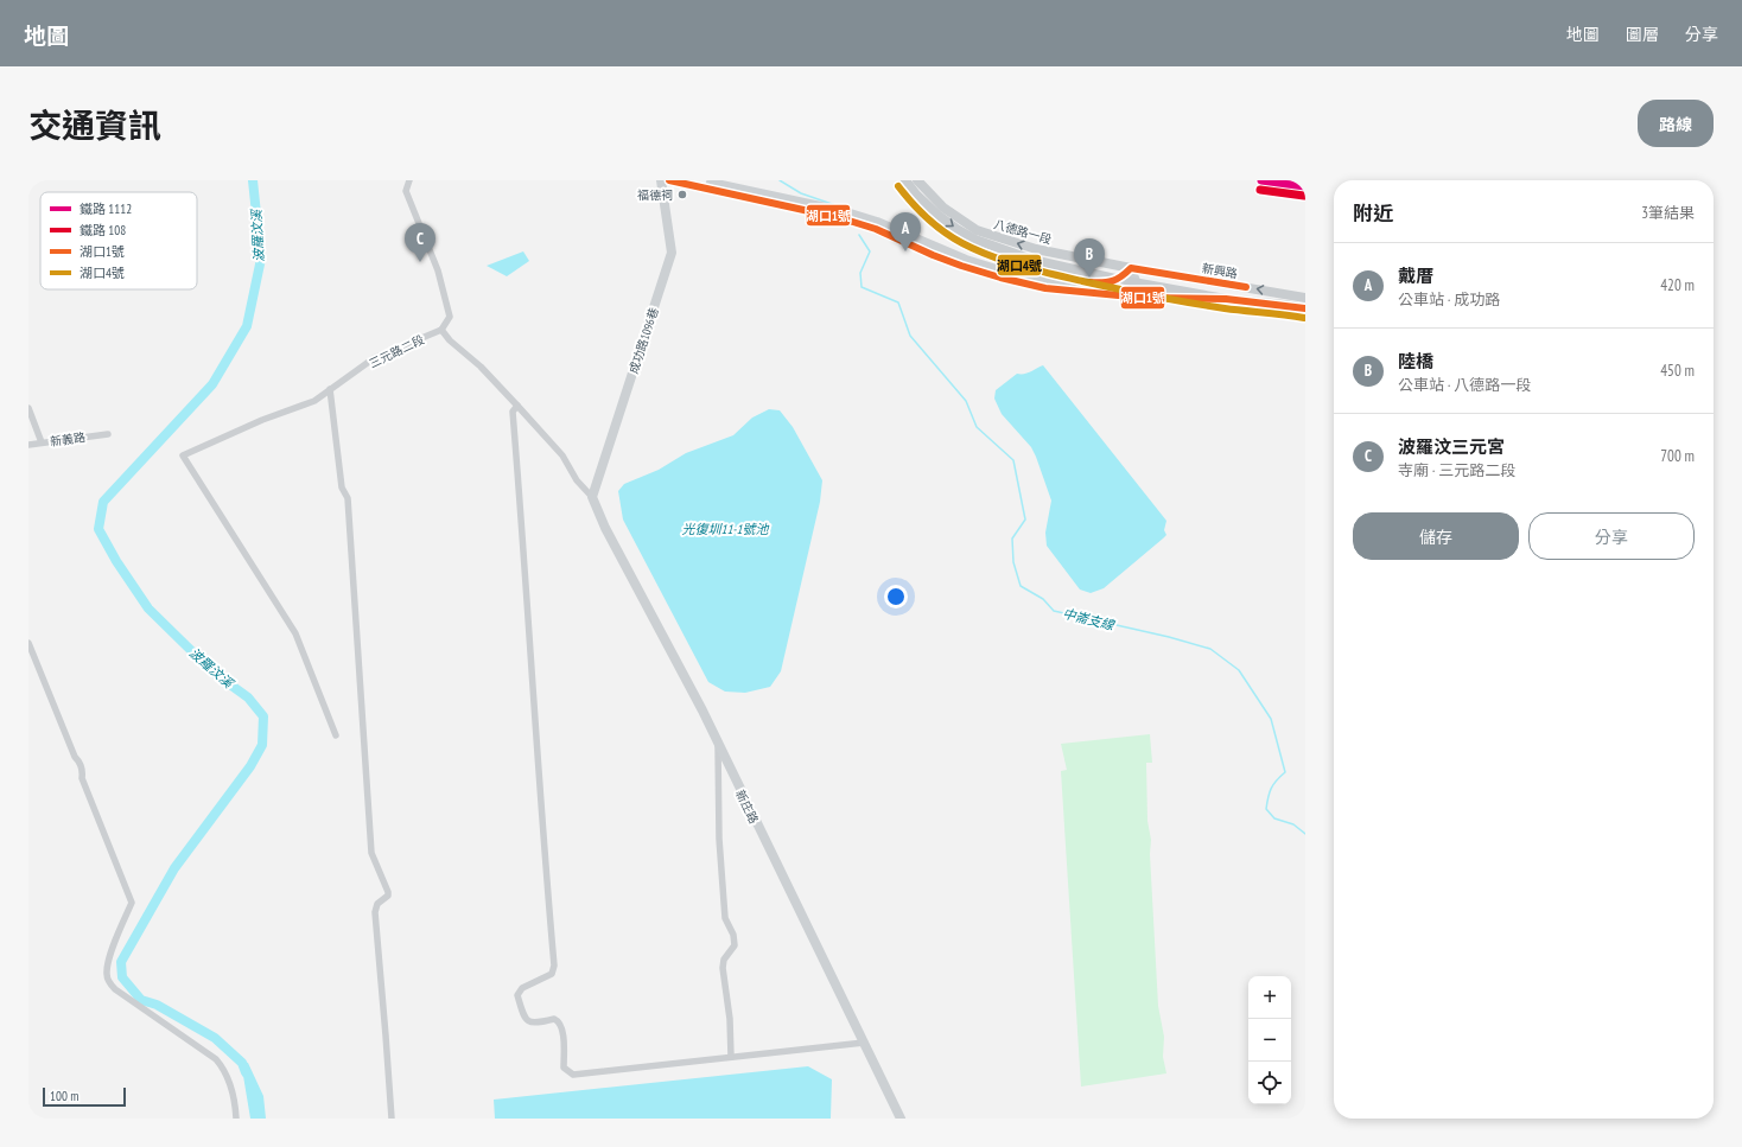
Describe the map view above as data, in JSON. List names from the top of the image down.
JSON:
{
  "streets": {
    "main road": ["八德路一段", "新興路"],
    "street": [
      "成功路1096巷",
      "三元路二段",
      "新義路",
      "新庄路"
    ]
  },
  "crossings": [
    ["八德路一段", "新興路"],
    ["成功路1096巷", "新庄路"]
  ],
  "water": ["波羅汶溪", "光復圳11-1號池", "中崙支線"],
  "places": ["福德祠"],
  "lines": [
    "rail line 1112",
    "transit line 湖口1號",
    "transit line 湖口4號",
    "rail line 108"
  ],
  "legend": [
    "鐵路 1112",
    "鐵路 108",
    "湖口1號",
    "湖口4號"
  ],
  "scale_bar": "100 m",
  "page": {
    "header": "地圖",
    "nav": ["地圖", "圖層", "分享"],
    "title": "交通資訊",
    "buttons": [
      "路線",
      ["儲存", "分享"]
    ],
    "heading": ["附近", "3筆結果"],
    "pins": ["A", "C", "B"],
    "list": [
      {
        "mark": "A",
        "name": "戴厝",
        "note": "公車站 · 成功路",
        "value": "420 m"
      },
      {
        "mark": "B",
        "name": "陸橋",
        "note": "公車站 · 八德路一段",
        "value": "450 m"
      },
      {
        "mark": "C",
        "name": "波羅汶三元宮",
        "note": "寺廟 · 三元路二段",
        "value": "700 m"
      }
    ],
    "map_buttons": ["+", "−"],
    "scale": "100 m"
  }
}
